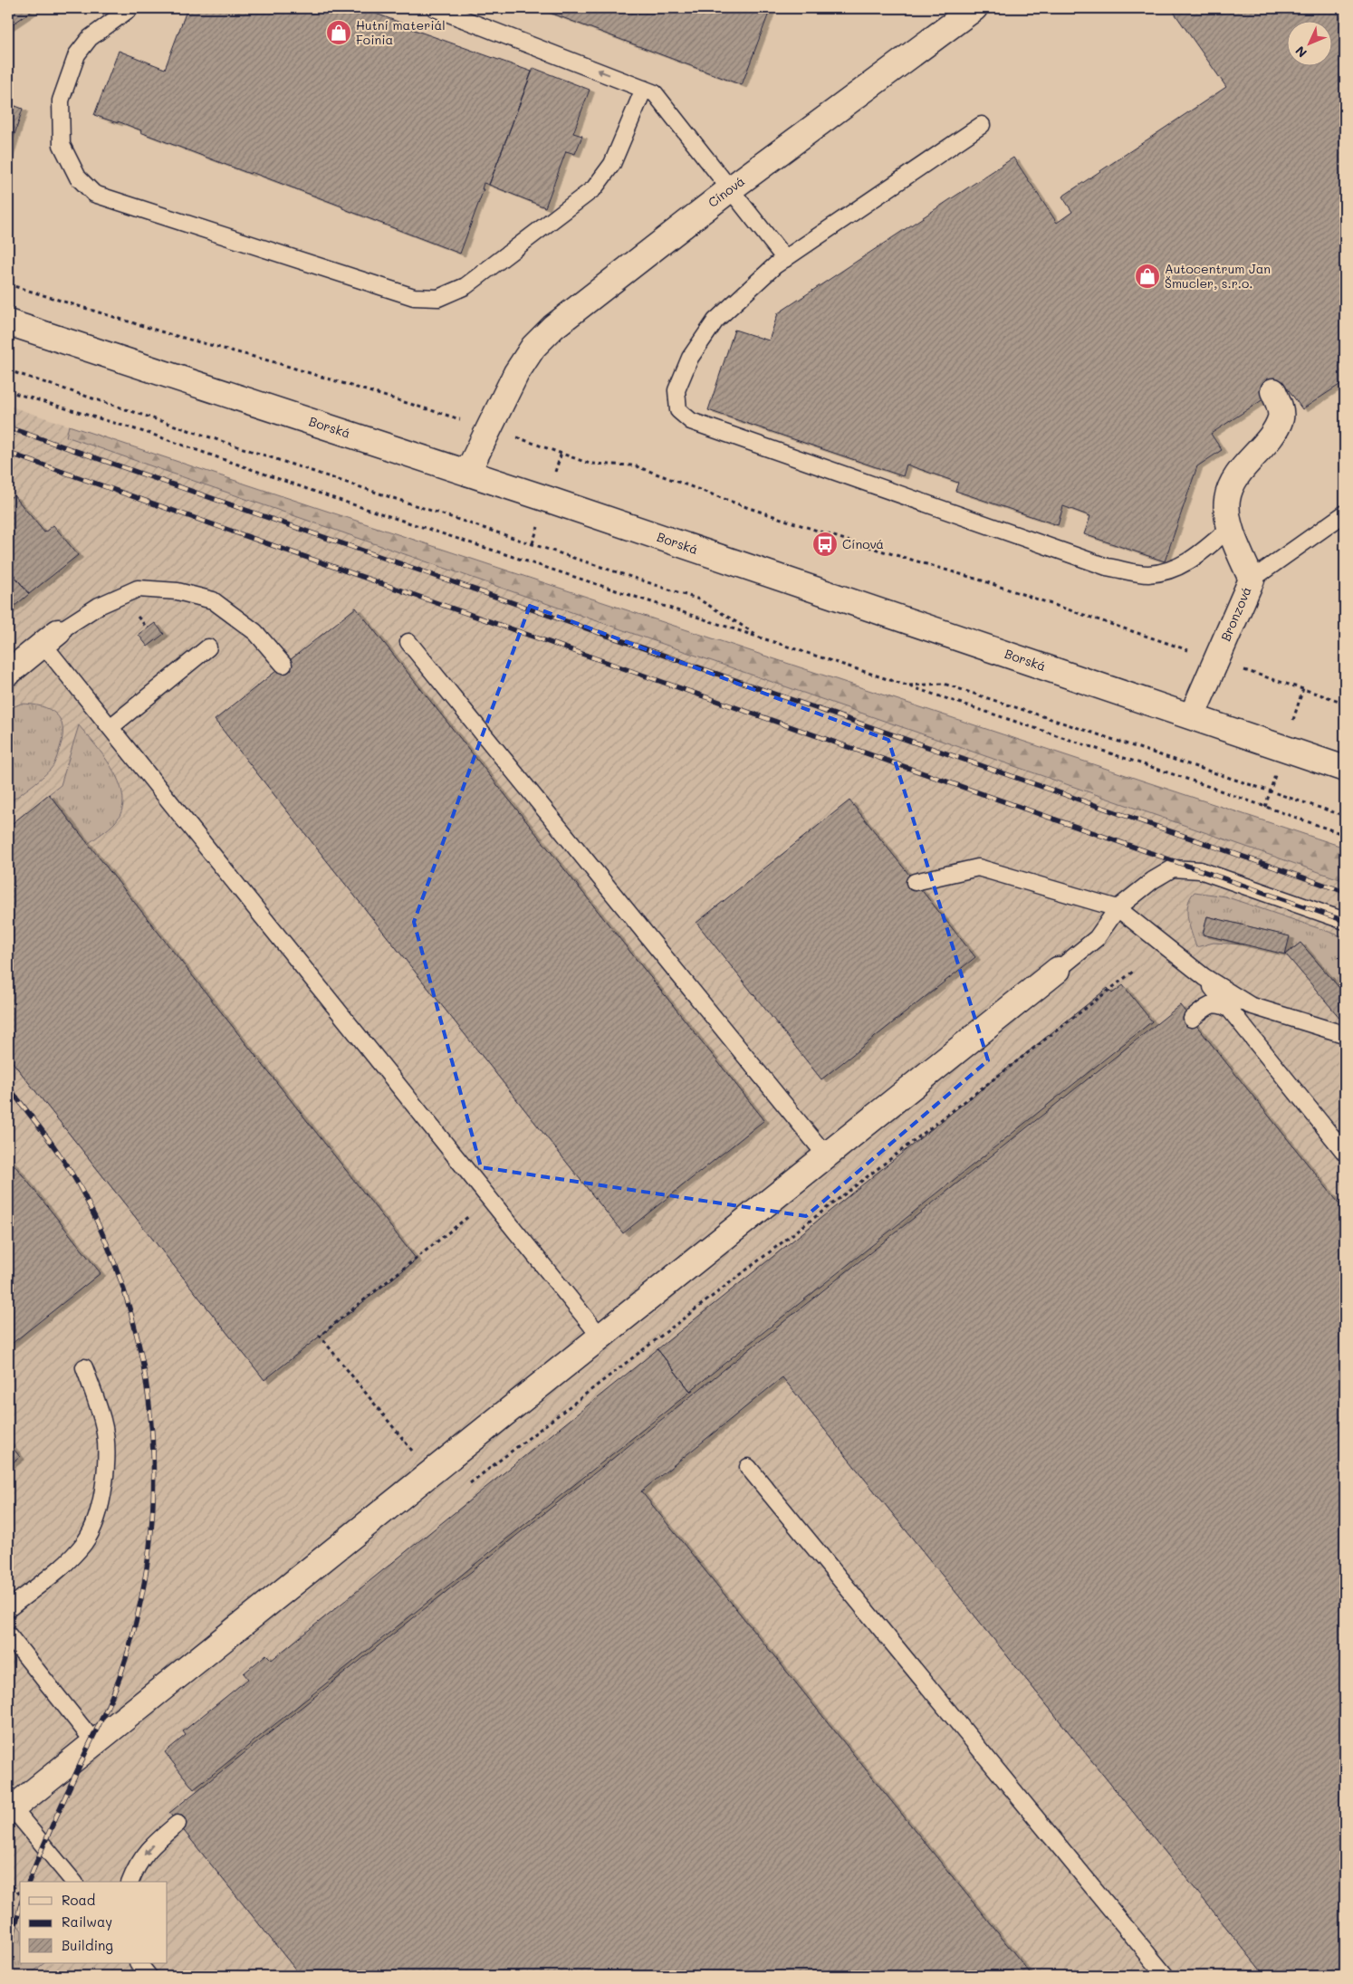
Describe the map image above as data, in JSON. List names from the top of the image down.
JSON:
{
  "streets": {
    "street": ["Cínová", "Borská", "Bronzová"]
  },
  "crossings": [
    ["Cínová", "Borská"],
    ["Borská", "Bronzová"]
  ],
  "places": {
    "shop": ["Hutní materiál Foinia", "Autocentrum Jan Šmucler, s.r.o."],
    "bus stop": ["Cínová"]
  },
  "legend": ["Road", "Railway", "Building"],
  "north": "bottom left"
}
